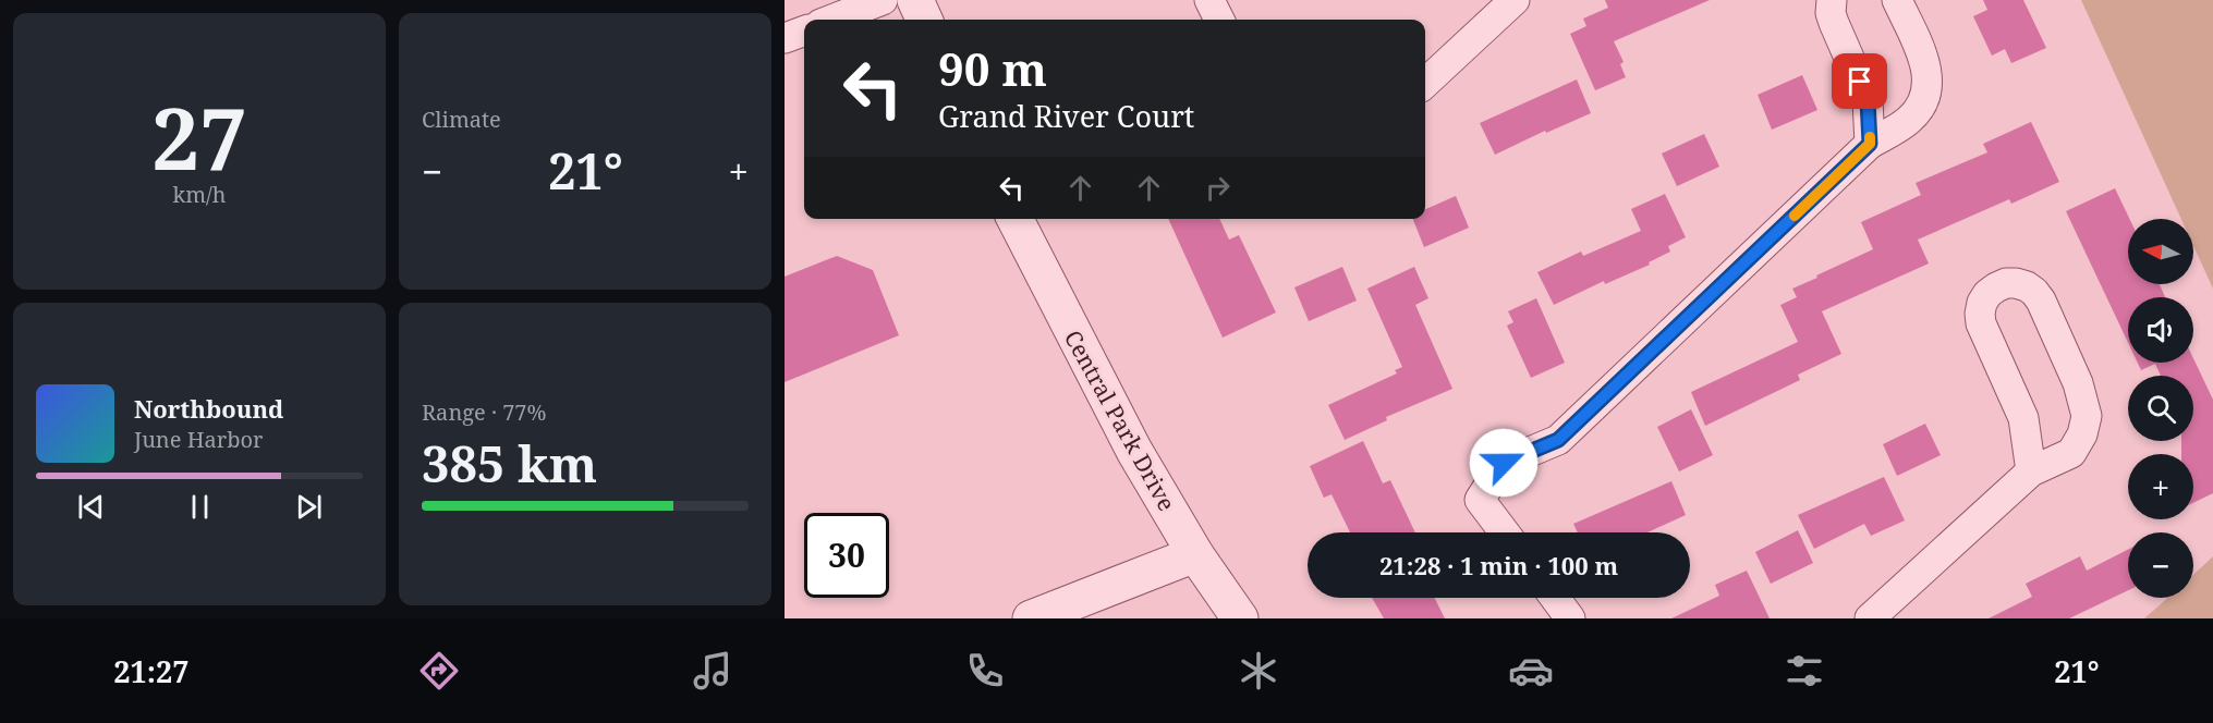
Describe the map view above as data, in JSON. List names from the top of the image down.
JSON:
{
  "streets": {
    "street": ["Central Park Drive"]
  },
  "north": "left",
  "page": {
    "tile": [
      ["27", "km/h"],
      "Climate",
      ["Range · 77%", "385 km"]
    ],
    "turn": ["90 m", "Grand River Court"],
    "heat": ["−", "21°", "+"],
    "map_buttons": ["+", "−"],
    "song": ["Northbound", "June Harbor"],
    "limit": "30",
    "trip": "21:28 · 1 min · 100 m",
    "tabs": ["21:27", "21°"]
  }
}
